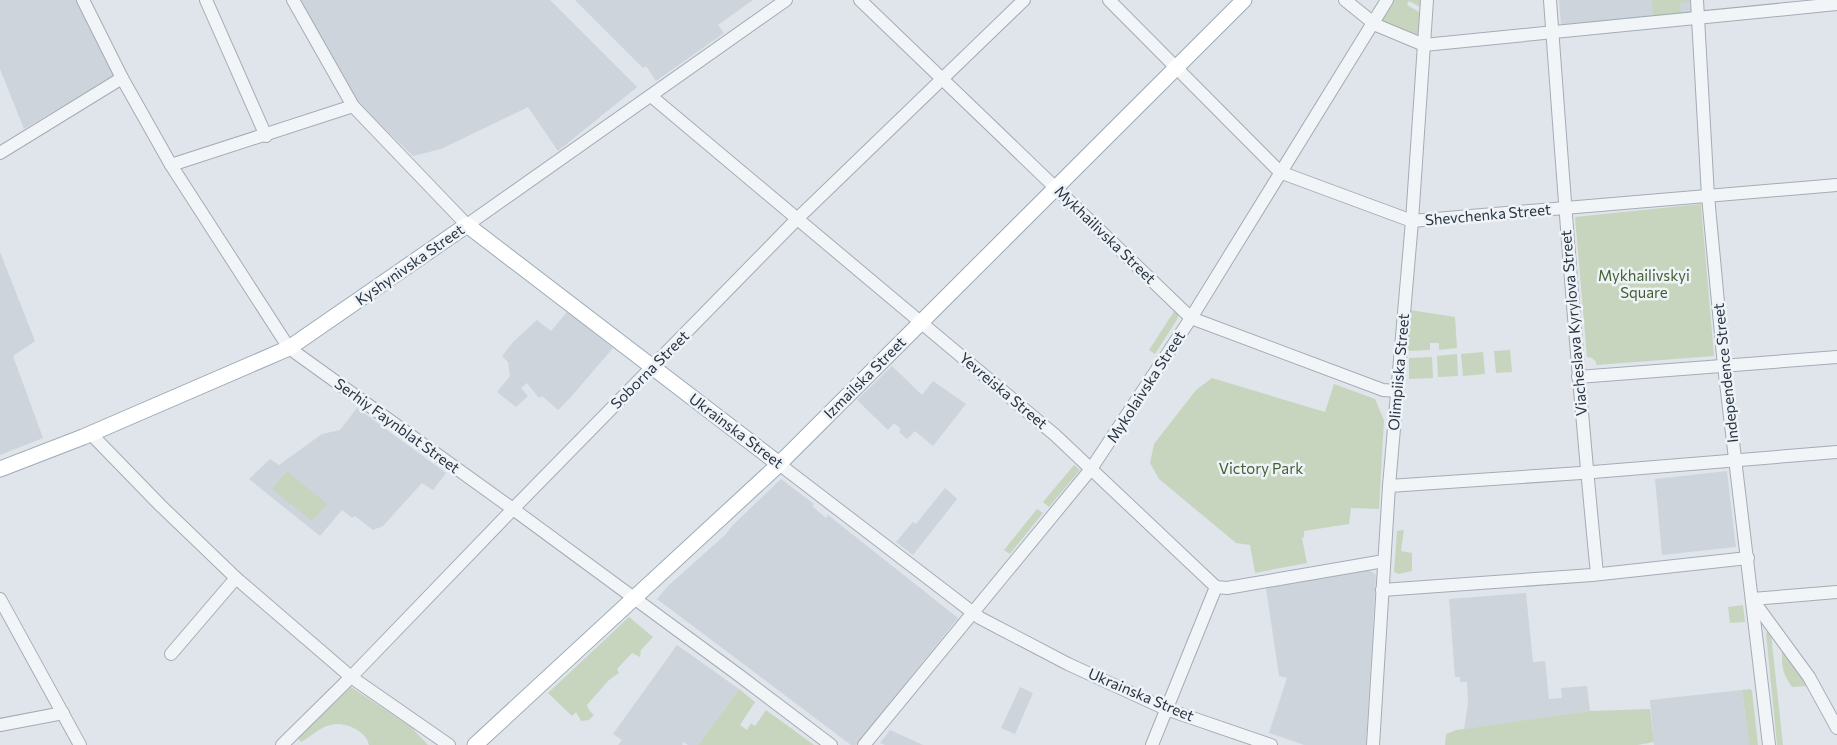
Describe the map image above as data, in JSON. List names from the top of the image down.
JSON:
{
  "streets": {
    "main road": ["Kyshynivska Street", "Izmailska Street", "Ukrainska Street"],
    "street": [
      "Shevchenka Street",
      "Mykhailivska Street",
      "Viacheslava Kyrylova Street",
      "Soborna Street",
      "Olimpiiska Street",
      "Independence Street",
      "Mykolaivska Street",
      "Yevreiska Street",
      "Serhiy Faynblat Street"
    ]
  },
  "crossings": [
    ["Shevchenka Street", "Viacheslava Kyrylova Street"],
    ["Shevchenka Street", "Olimpiiska Street"],
    ["Shevchenka Street", "Independence Street"],
    ["Shevchenka Street", "Izmailska Street"],
    ["Shevchenka Street", "Mykolaivska Street"],
    ["Mykhailivska Street", "Soborna Street"],
    ["Mykhailivska Street", "Olimpiiska Street"],
    ["Mykhailivska Street", "Izmailska Street"],
    ["Mykhailivska Street", "Mykolaivska Street"],
    ["Kyshynivska Street", "Yevreiska Street"],
    ["Kyshynivska Street", "Serhiy Faynblat Street"],
    ["Kyshynivska Street", "Ukrainska Street"],
    ["Soborna Street", "Yevreiska Street"],
    ["Soborna Street", "Serhiy Faynblat Street"],
    ["Soborna Street", "Ukrainska Street"],
    ["Izmailska Street", "Yevreiska Street"],
    ["Izmailska Street", "Serhiy Faynblat Street"],
    ["Izmailska Street", "Ukrainska Street"],
    ["Mykolaivska Street", "Yevreiska Street"],
    ["Mykolaivska Street", "Ukrainska Street"]
  ],
  "parks": ["Mykhailivskyi Square", "Victory Park"]
}
